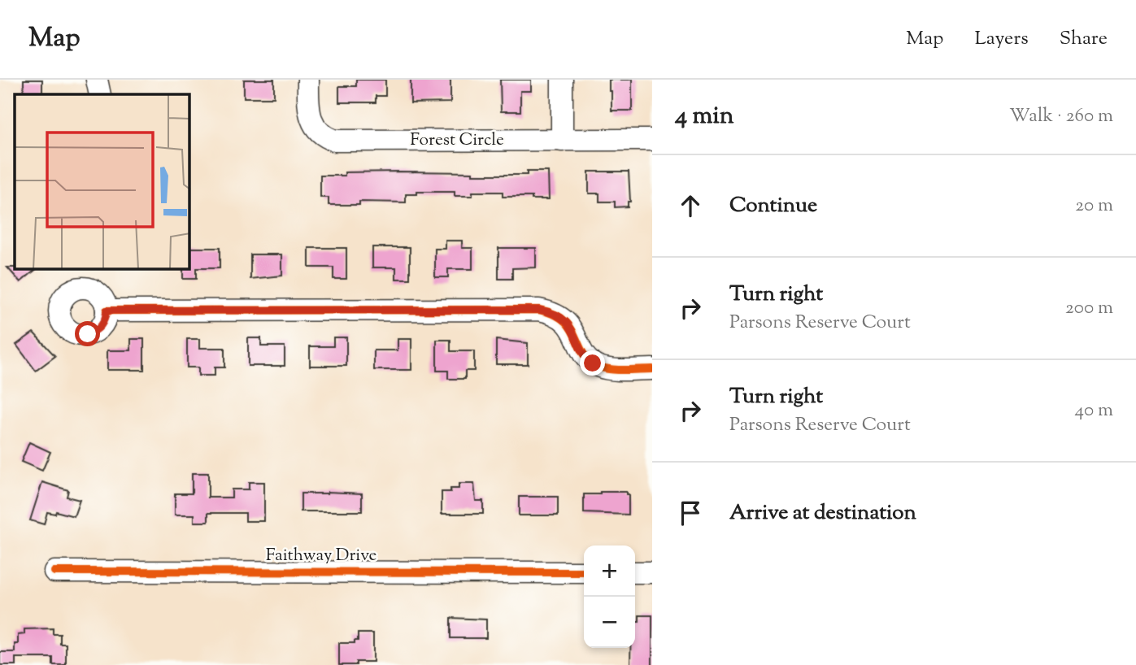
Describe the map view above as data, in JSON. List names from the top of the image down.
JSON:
{
  "streets": {
    "street": ["Forest Circle", "Faithway Drive"]
  },
  "page": {
    "header": "Map",
    "nav": ["Map", "Layers", "Share"],
    "heading": ["4 min", "Walk · 260 m"],
    "list": [
      ["Continue", "20 m"],
      ["Turn right", "Parsons Reserve Court", "200 m"],
      ["Turn right", "Parsons Reserve Court", "40 m"],
      "Arrive at destination"
    ],
    "map_buttons": ["+", "−"]
  }
}
